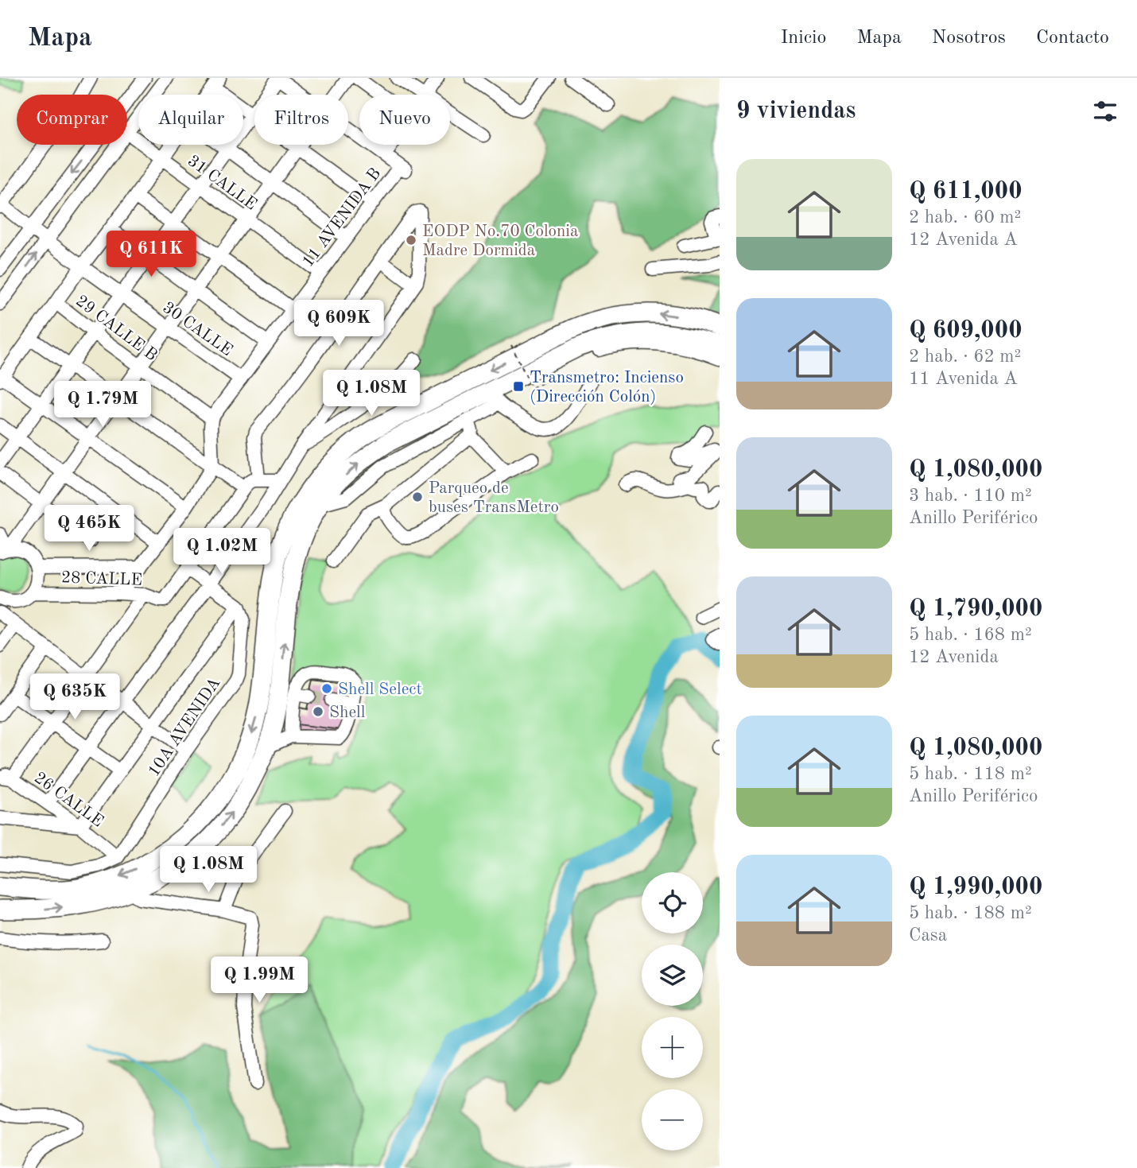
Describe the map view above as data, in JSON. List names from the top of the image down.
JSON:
{
  "streets": {
    "street": [
      "31 CALLE",
      "11 AVENIDA B",
      "29 CALLE B",
      "30 CALLE",
      "28 CALLE",
      "10A AVENIDA",
      "26 CALLE"
    ]
  },
  "crossings": [
    ["31 CALLE", "11 AVENIDA B"],
    ["11 AVENIDA B", "29 CALLE B"],
    ["11 AVENIDA B", "30 CALLE"],
    ["10A AVENIDA", "26 CALLE"]
  ],
  "places": {
    "other": [
      "EODP No.70 Colonia Madre Dormida",
      "Parqueo de buses TransMetro",
      "Shell Select",
      "Shell"
    ],
    "transit": ["Transmetro: Incienso (Dirección Colón)"]
  },
  "page": {
    "header": "Mapa",
    "nav": [
      "Inicio",
      "Mapa",
      "Nosotros",
      "Contacto"
    ],
    "heading": "9 viviendas",
    "chip": [
      "Comprar",
      "Alquilar",
      "Filtros",
      "Nuevo"
    ],
    "list": [
      {
        "name": "Q 611,000",
        "note": "2 hab. · 60 m² · 12 Avenida A"
      },
      {
        "name": "Q 609,000",
        "note": "2 hab. · 62 m² · 11 Avenida A"
      },
      {
        "name": "Q 1,080,000",
        "note": "3 hab. · 110 m² · Anillo Periférico"
      },
      {
        "name": "Q 1,790,000",
        "note": "5 hab. · 168 m² · 12 Avenida"
      },
      {
        "name": "Q 1,080,000",
        "note": "5 hab. · 118 m² · Anillo Periférico"
      },
      {
        "name": "Q 1,990,000",
        "note": "5 hab. · 188 m² · Casa"
      }
    ],
    "price": [
      "Q 611K",
      "Q 609K",
      "Q 1.08M",
      "Q 1.79M",
      "Q 465K",
      "Q 1.02M",
      "Q 635K",
      "Q 1.08M",
      "Q 1.99M"
    ],
    "map_buttons": ["+", "−"]
  }
}
